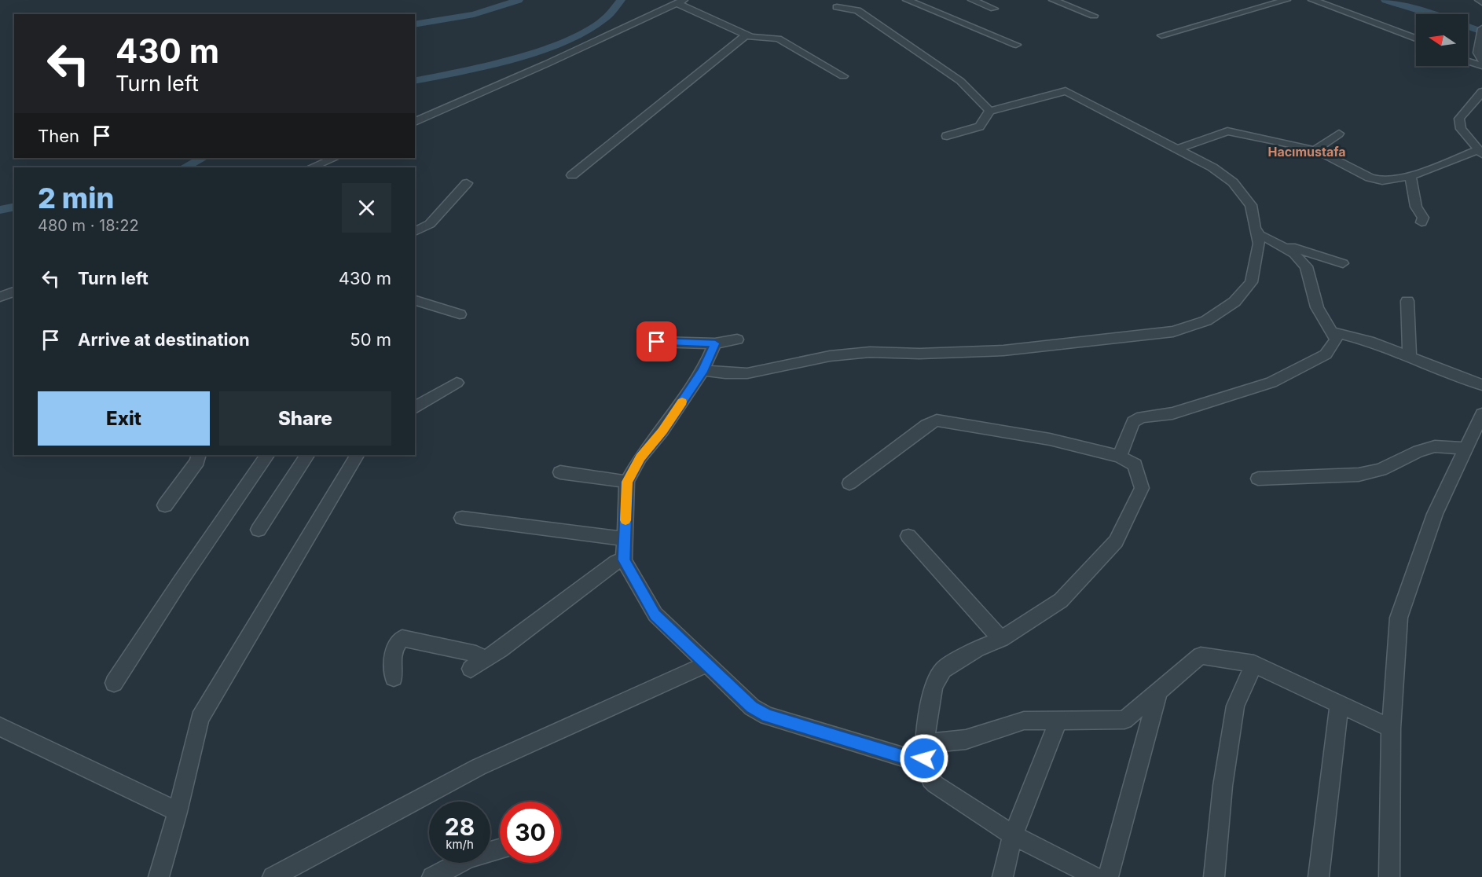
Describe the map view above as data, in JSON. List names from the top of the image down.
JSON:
{
  "districts": ["Hacımustafa"],
  "north": "left",
  "page": {
    "turn": ["430 m", "Turn left"],
    "then": "Then",
    "heading": ["2 min", "480 m · 18:22"],
    "list": [
      {
        "name": "Turn left",
        "value": "430 m"
      },
      {
        "name": "Arrive at destination",
        "value": "50 m"
      }
    ],
    "buttons": ["Exit", "Share"],
    "speed": "28 km/h",
    "limit": "30"
  }
}
